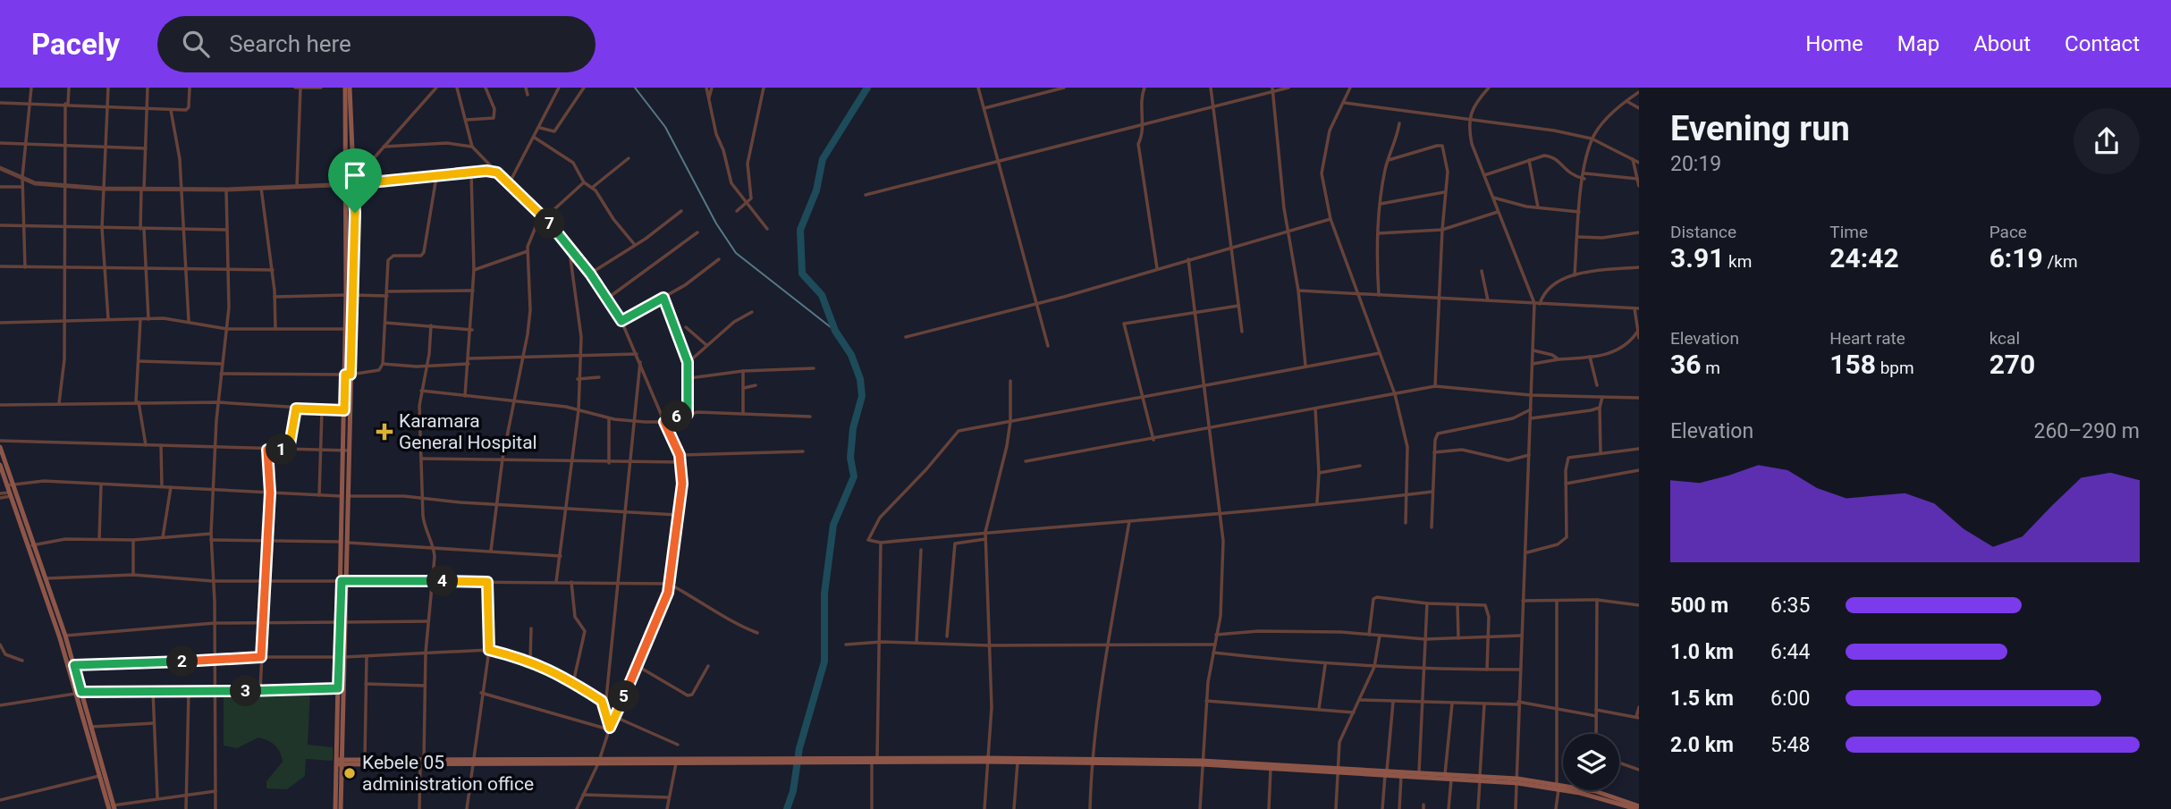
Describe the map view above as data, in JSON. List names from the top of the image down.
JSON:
{
  "places": {
    "health": ["Karamara General Hospital"],
    "other": ["Kebele 05 administration office"]
  },
  "page": {
    "header": "Pacely",
    "search": "Search here",
    "nav": [
      "Home",
      "Map",
      "About",
      "Contact"
    ],
    "heading": ["Evening run", "20:19"],
    "stats": [
      ["Distance", "3.91 km"],
      ["Time", "24:42"],
      ["Pace", "6:19 /km"],
      ["Elevation", "36 m"],
      ["Heart rate", "158 bpm"],
      ["kcal", "270"]
    ],
    "pins": [
      "7",
      "6",
      "1",
      "4",
      "2",
      "3",
      "5"
    ],
    "chart": ["Elevation", "260–290 m"],
    "list": [
      {
        "name": "500 m",
        "note": "6:35"
      },
      {
        "name": "1.0 km",
        "note": "6:44"
      },
      {
        "name": "1.5 km",
        "note": "6:00"
      },
      {
        "name": "2.0 km",
        "note": "5:48"
      }
    ]
  }
}
